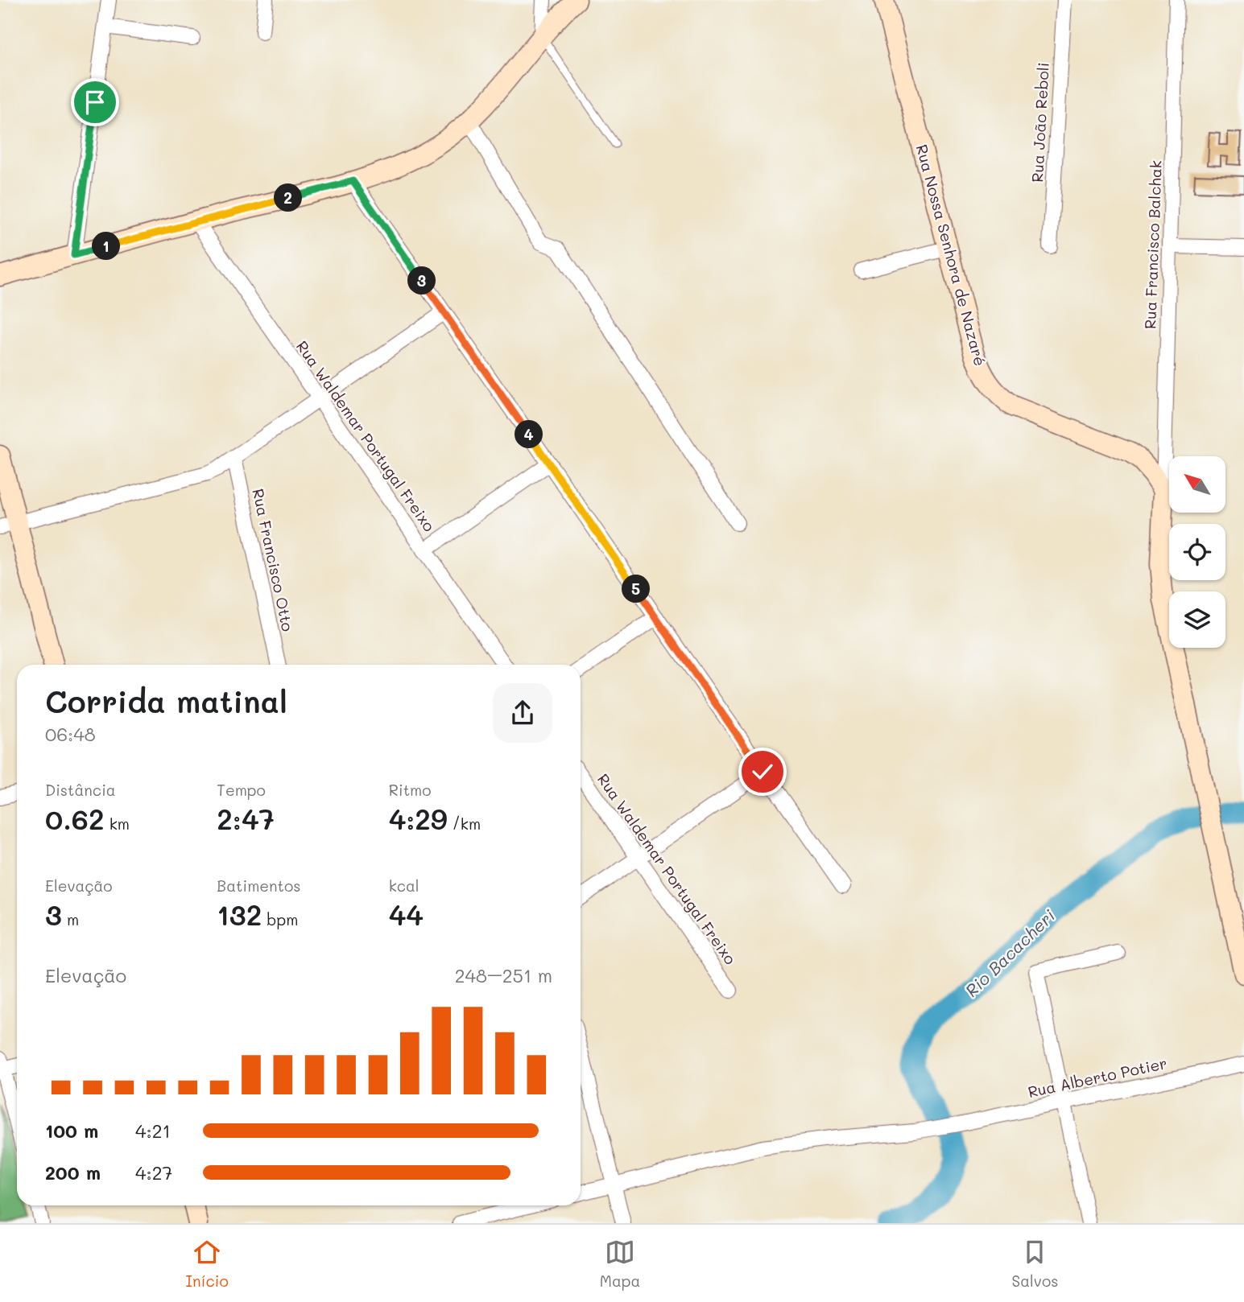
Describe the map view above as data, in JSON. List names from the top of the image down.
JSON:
{
  "streets": {
    "street": [
      "Rua João Reboli",
      "Rua Francisco Balchak",
      "Rua Nossa Senhora de Nazaré",
      "Rua Waldemar Portugal Freixo",
      "Rua Francisco Otto",
      "Rua Alberto Potier"
    ]
  },
  "crossings": [
    ["Rua Francisco Balchak", "Rua Nossa Senhora de Nazaré"]
  ],
  "water": ["Rio Bacacheri"],
  "north": "top left",
  "page": {
    "pins": [
      "2",
      "1",
      "3",
      "4",
      "5"
    ],
    "heading": ["Corrida matinal", "06:48"],
    "stats": [
      ["Distância", "0.62 km"],
      ["Tempo", "2:47"],
      ["Ritmo", "4:29 /km"],
      ["Elevação", "3 m"],
      ["Batimentos", "132 bpm"],
      ["kcal", "44"]
    ],
    "chart": ["Elevação", "248–251 m"],
    "list": [
      {
        "name": "100 m",
        "note": "4:21"
      },
      {
        "name": "200 m",
        "note": "4:27"
      }
    ],
    "tabs": ["Início", "Mapa", "Salvos"]
  }
}
